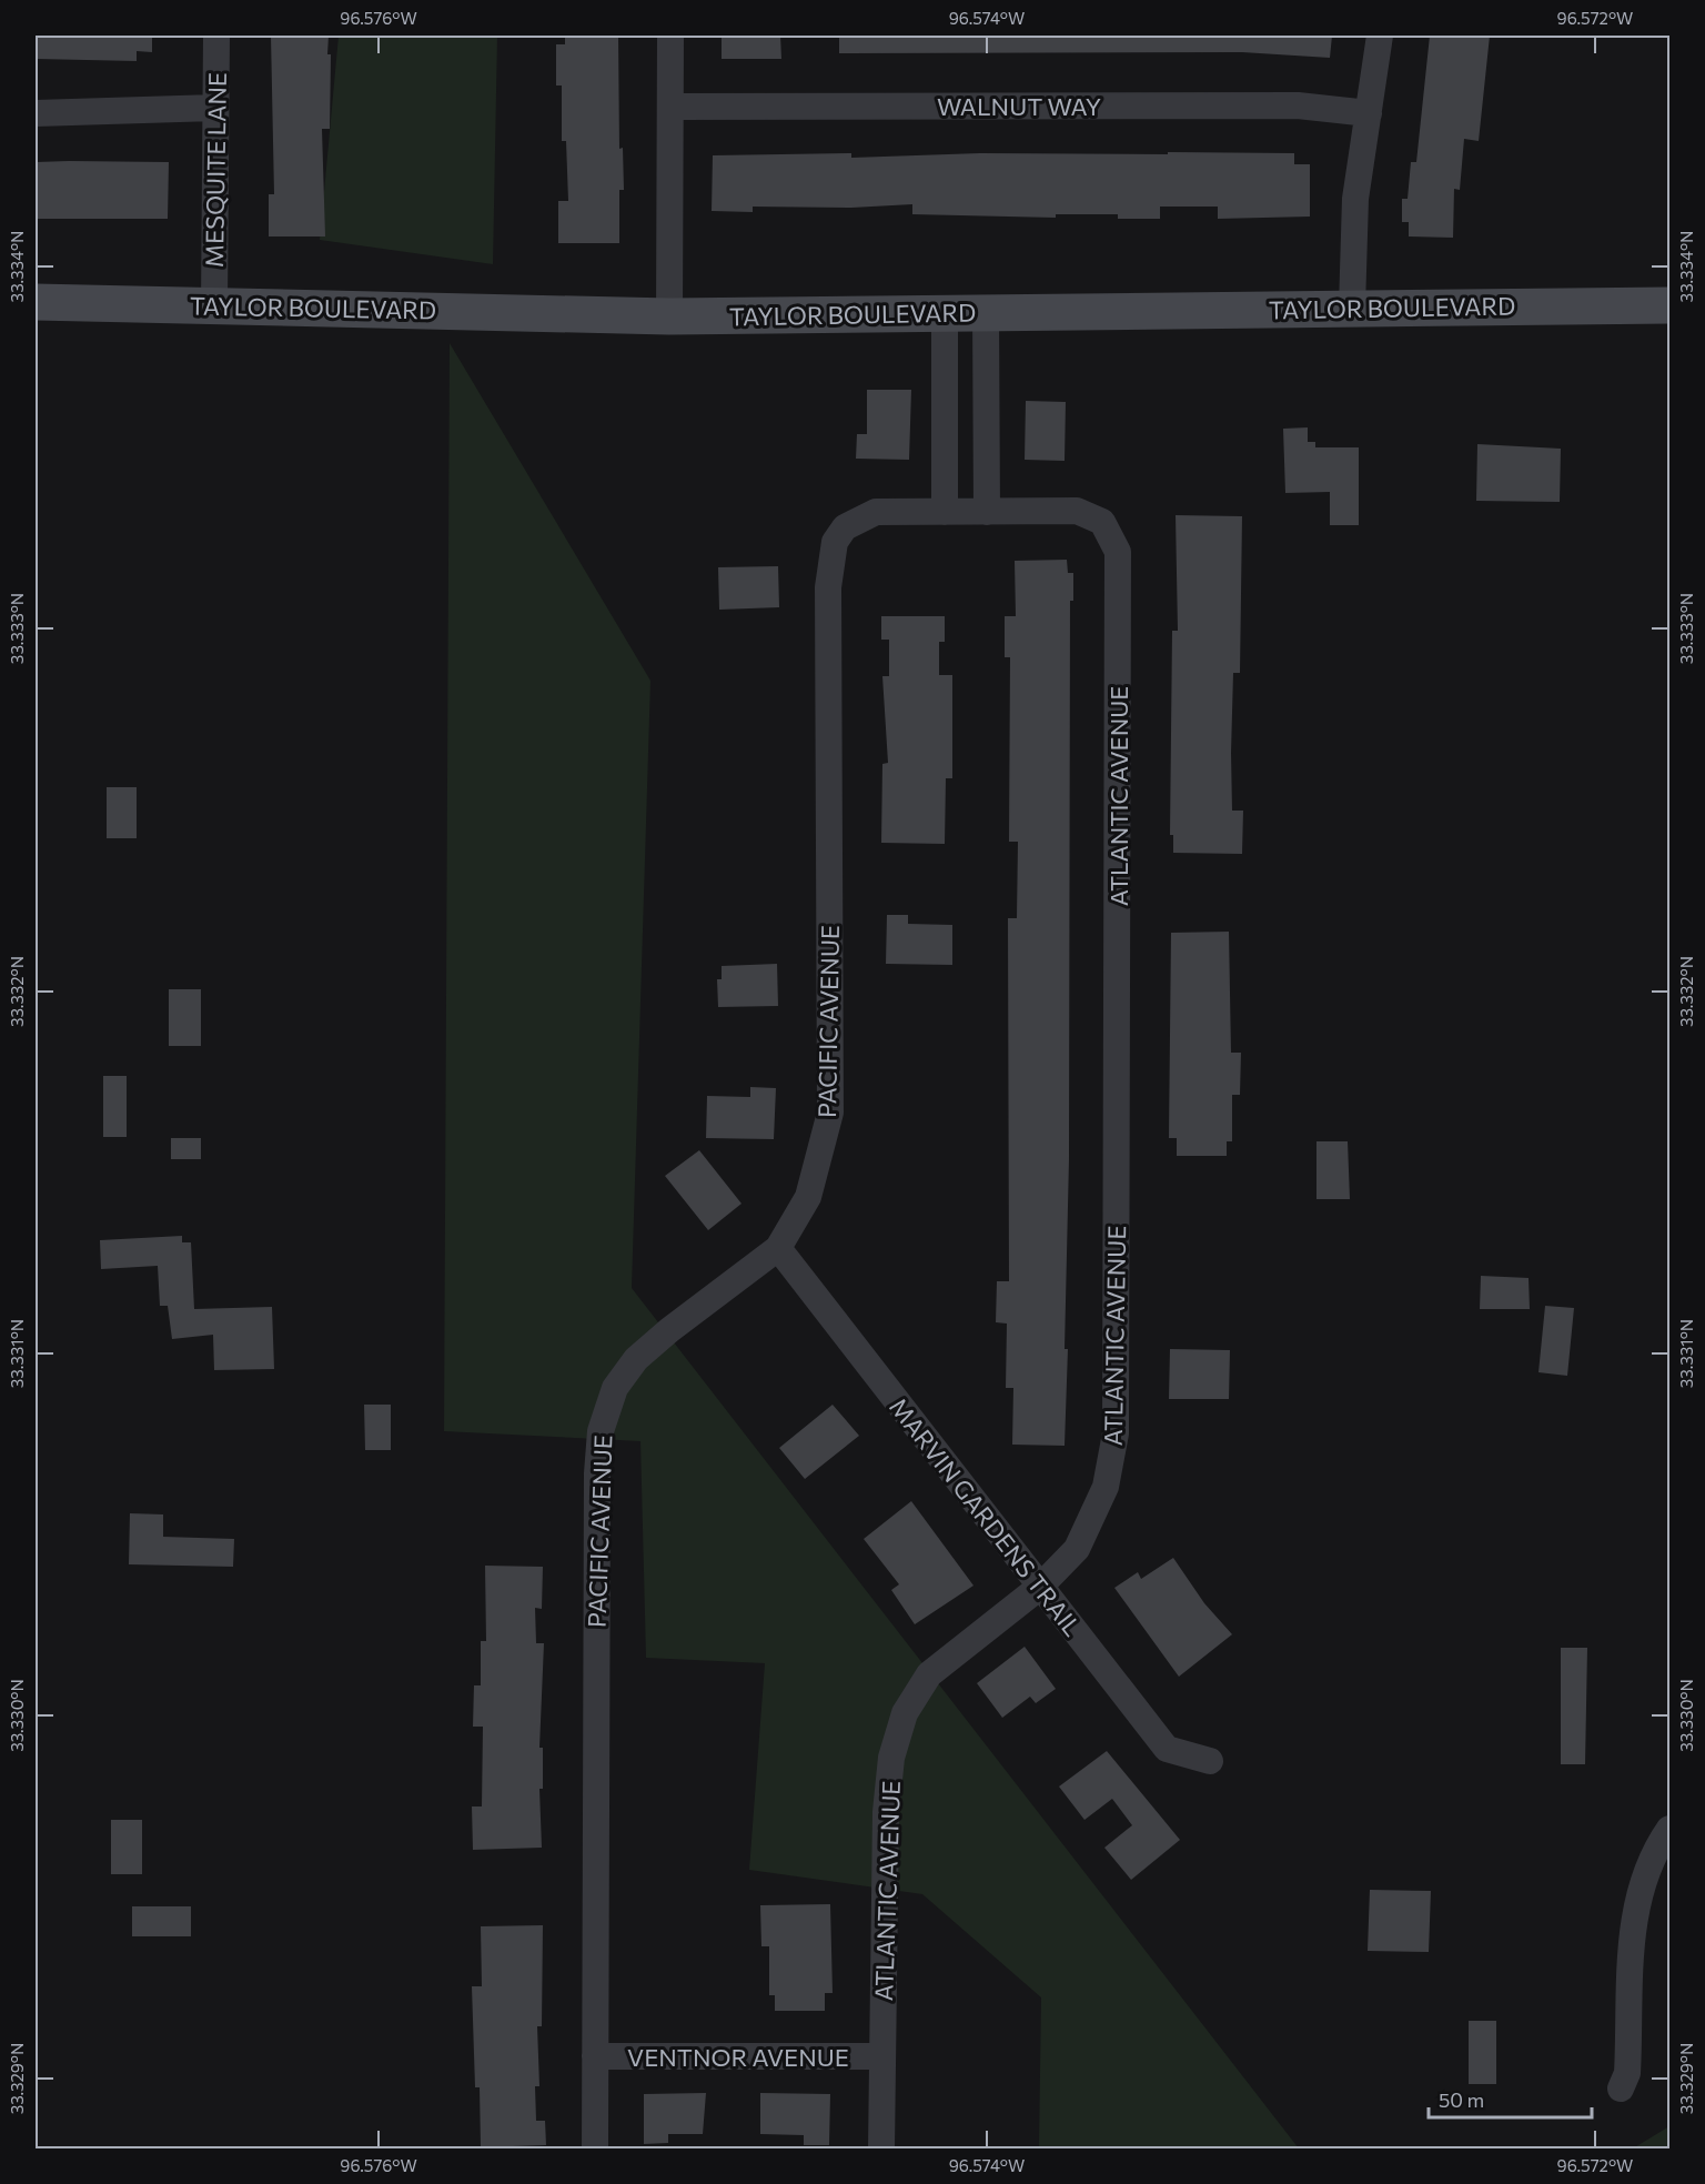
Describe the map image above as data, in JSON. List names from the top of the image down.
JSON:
{
  "streets": {
    "street": [
      "WALNUT WAY",
      "MESQUITE LANE",
      "TAYLOR BOULEVARD",
      "ATLANTIC AVENUE",
      "PACIFIC AVENUE",
      "MARVIN GARDENS TRAIL",
      "VENTNOR AVENUE"
    ]
  },
  "crossings": [
    ["MESQUITE LANE", "TAYLOR BOULEVARD"],
    ["ATLANTIC AVENUE", "MARVIN GARDENS TRAIL"],
    ["ATLANTIC AVENUE", "VENTNOR AVENUE"],
    ["PACIFIC AVENUE", "MARVIN GARDENS TRAIL"],
    ["PACIFIC AVENUE", "VENTNOR AVENUE"]
  ],
  "scale_bar": "50 m",
  "coordinates": [
    "96.576°W",
    "96.574°W",
    "96.572°W",
    "33.334°N",
    "33.333°N",
    "33.332°N",
    "33.331°N",
    "33.330°N",
    "33.329°N"
  ]
}
